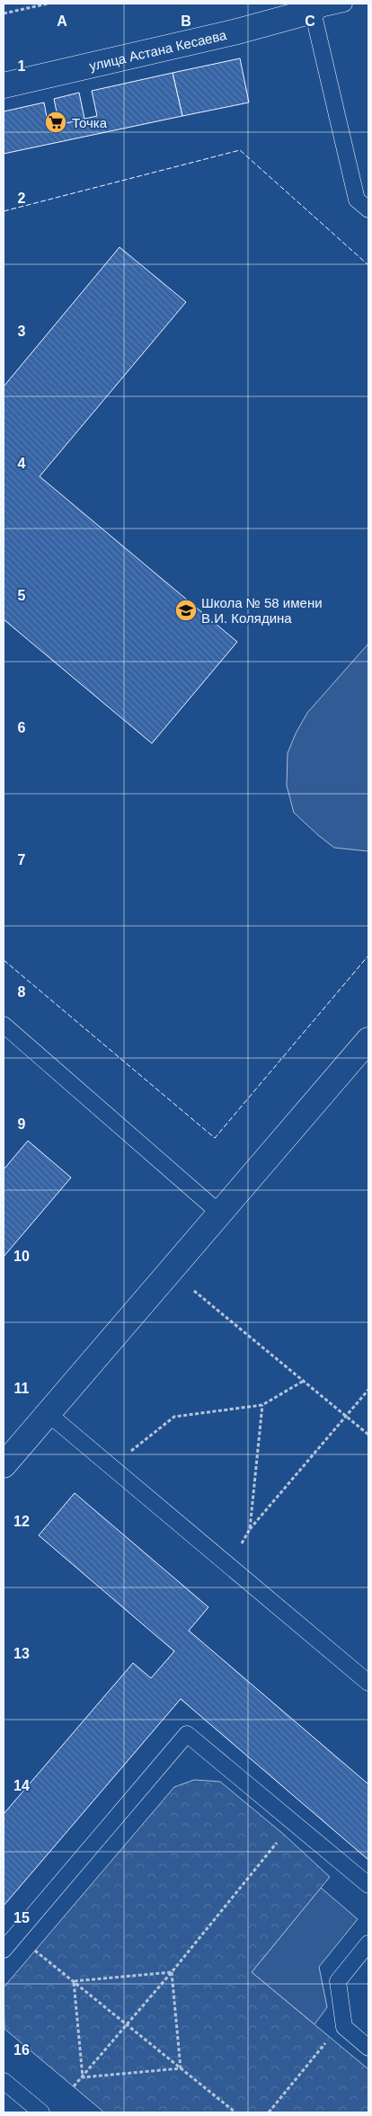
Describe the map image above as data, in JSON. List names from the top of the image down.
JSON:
{
  "streets": {
    "street": ["улица Астана Кесаева"]
  },
  "places": {
    "supermarket": ["Точка"],
    "school or university": ["Школа № 58 имени В.И. Колядина"]
  },
  "grid": {
    "columns": ["A", "B", "C"],
    "rows": [
      "1",
      "2",
      "3",
      "4",
      "5",
      "6",
      "7",
      "8",
      "9",
      "10",
      "11",
      "12",
      "13",
      "14",
      "15",
      "16"
    ]
  }
}
